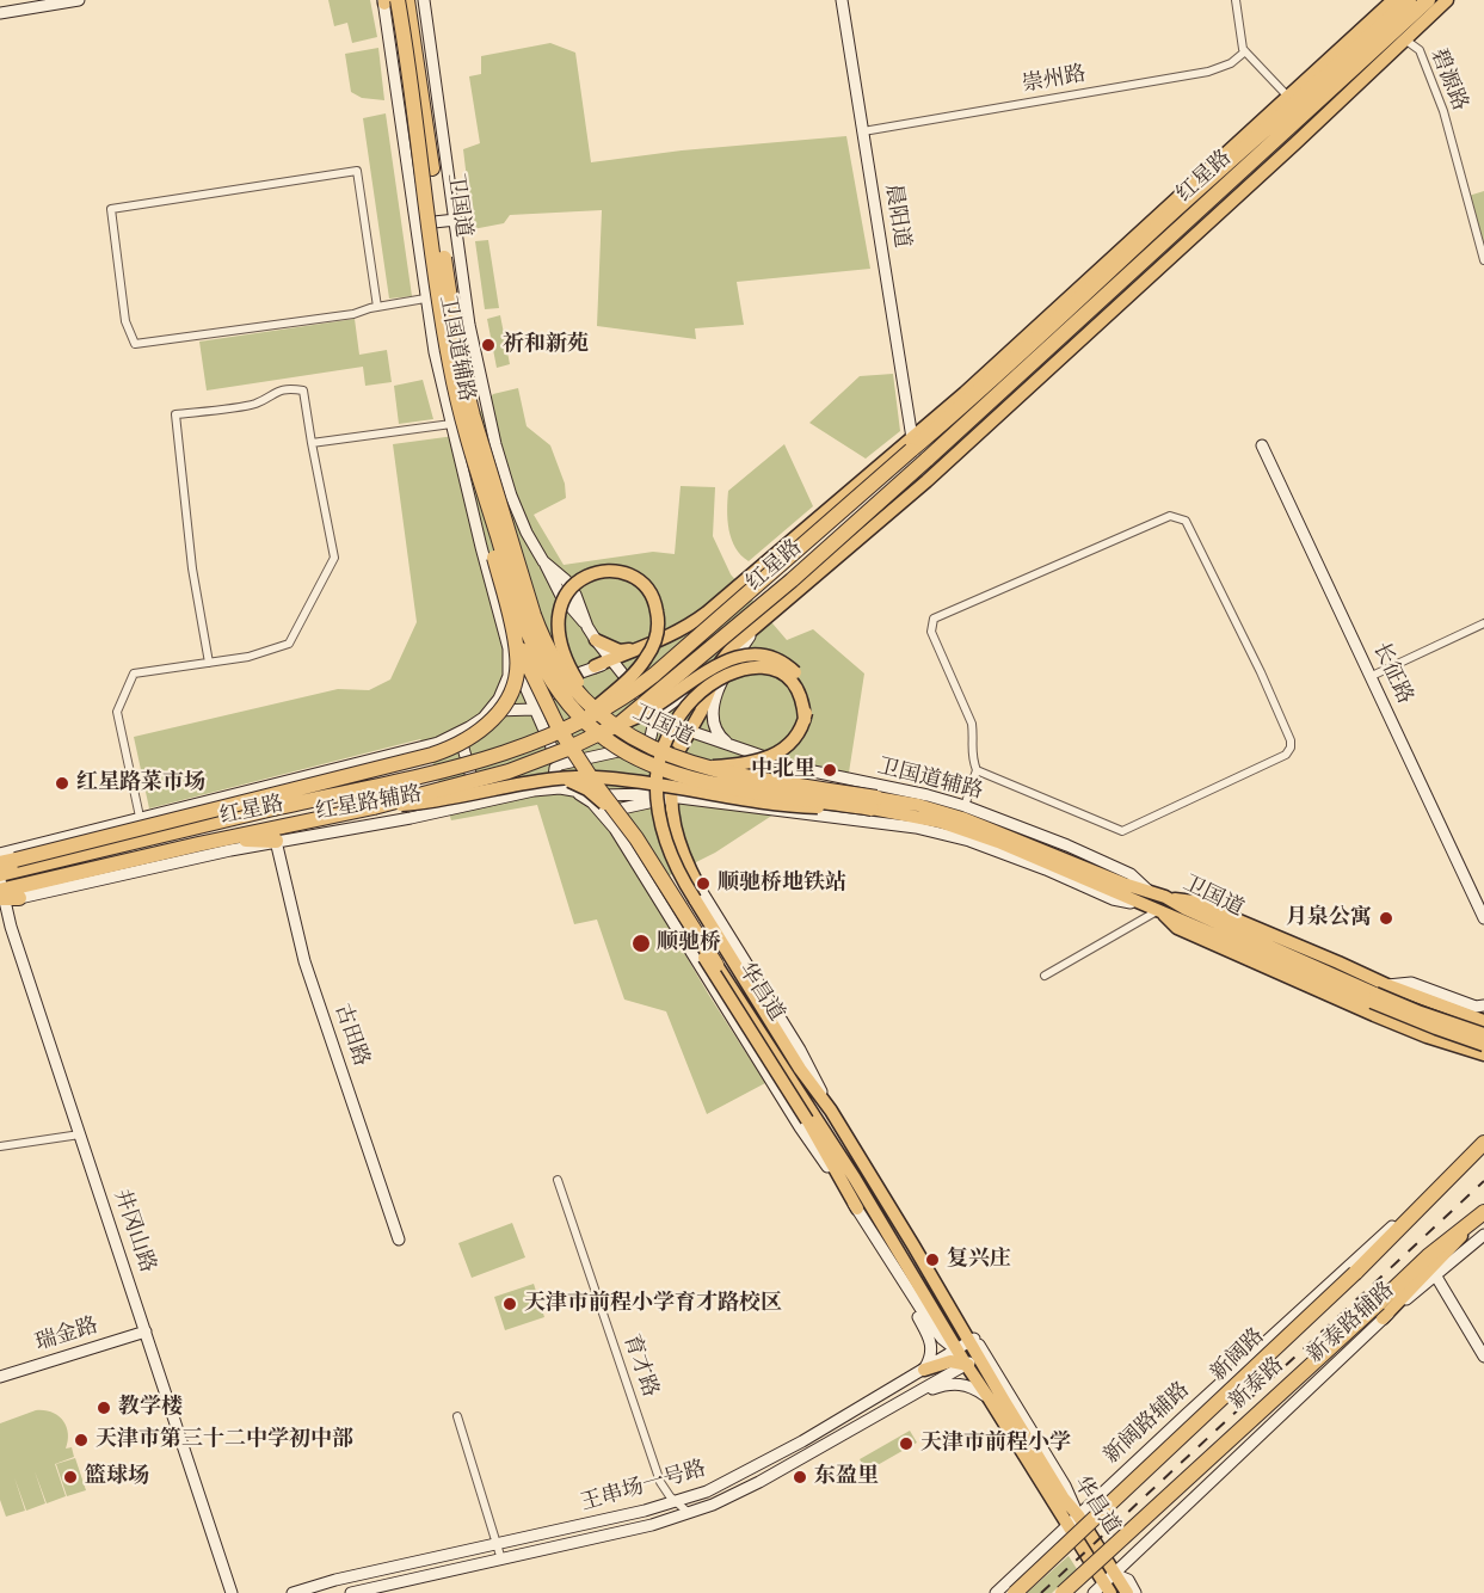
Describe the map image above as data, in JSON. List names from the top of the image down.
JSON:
{
  "streets": {
    "highway": [
      "红星路",
      "卫国道",
      "华昌道",
      "新阔路",
      "新泰路"
    ],
    "street": [
      "崇州路",
      "碧源路",
      "晨阳道",
      "卫国道辅路",
      "长征路",
      "红星路辅路",
      "古田路",
      "井冈山路",
      "新泰路辅路",
      "瑞金路",
      "育才路",
      "新阔路辅路",
      "王串场一号路"
    ]
  },
  "crossings": [
    ["崇州路", "晨阳道"],
    ["红星路", "晨阳道"],
    ["红星路", "红星路辅路"],
    ["红星路", "古田路"],
    ["红星路", "井冈山路"],
    ["卫国道", "卫国道辅路"],
    ["卫国道", "华昌道"],
    ["卫国道辅路", "红星路辅路"],
    ["红星路辅路", "华昌道"],
    ["红星路辅路", "古田路"],
    ["红星路辅路", "井冈山路"],
    ["华昌道", "新泰路辅路"],
    ["华昌道", "新阔路辅路"],
    ["华昌道", "王串场一号路"],
    ["井冈山路", "瑞金路"],
    ["新阔路", "新阔路辅路"],
    ["育才路", "王串场一号路"]
  ],
  "places": [
    "祈和新苑",
    "中北里",
    "红星路菜市场",
    "顺驰桥地铁站",
    "月泉公寓",
    "顺驰桥",
    "复兴庄",
    "天津市前程小学育才路校区",
    "教学楼",
    "天津市第三十二中学初中部",
    "天津市前程小学",
    "篮球场",
    "东盈里"
  ]
}
